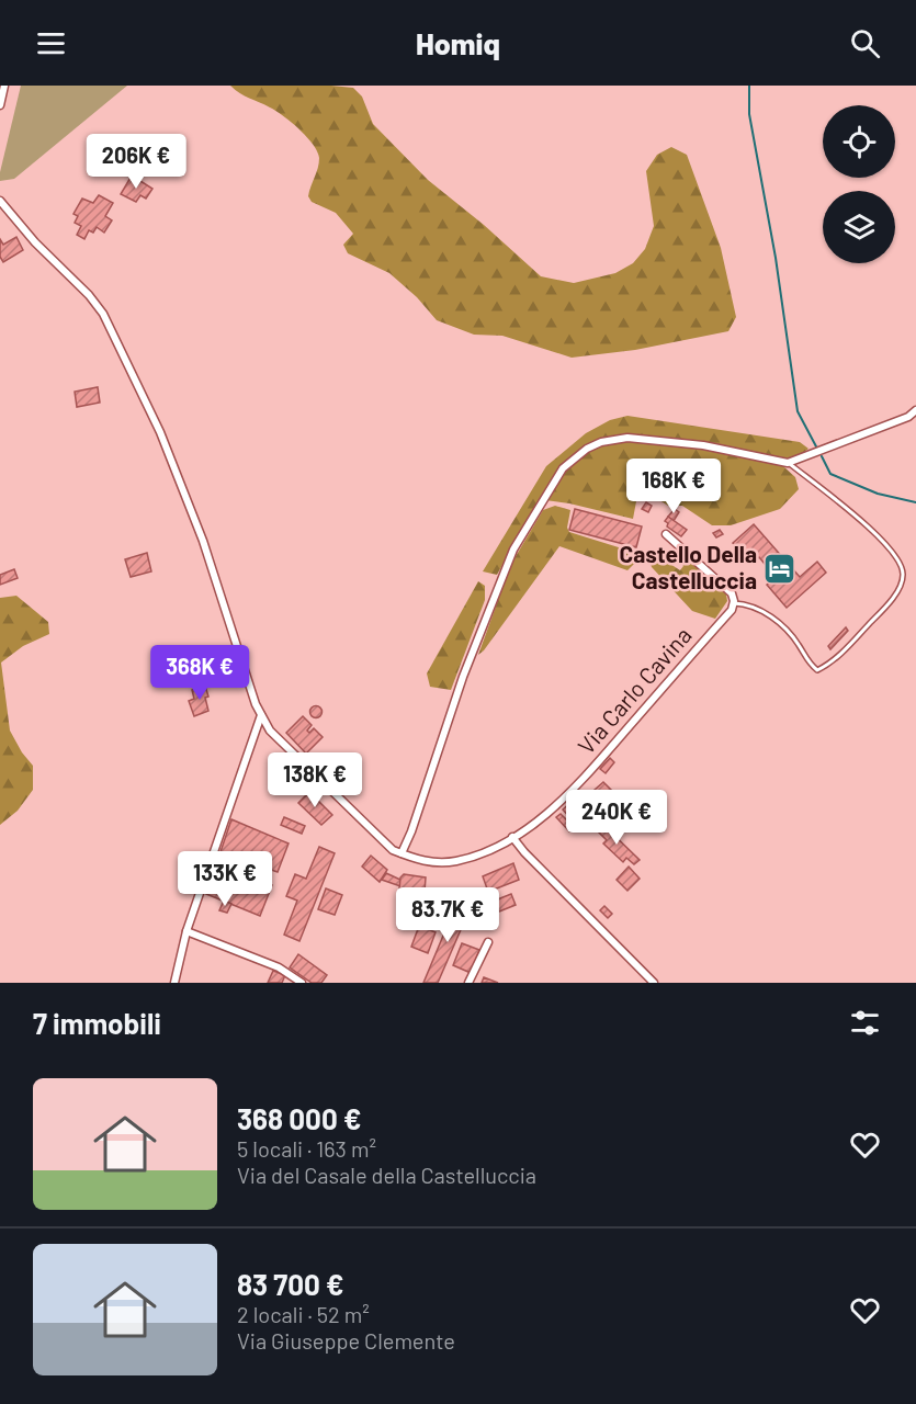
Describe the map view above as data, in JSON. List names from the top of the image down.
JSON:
{
  "streets": {
    "street": ["Via Carlo Cavina"]
  },
  "places": {
    "hotel": ["Castello Della Castelluccia"]
  },
  "page": {
    "header": "Homiq",
    "price": [
      "206K €",
      "168K €",
      "368K €",
      "138K €",
      "240K €",
      "133K €",
      "83.7K €"
    ],
    "heading": "7 immobili",
    "list": [
      {
        "name": "368 000 €",
        "note": "5 locali · 163 m² · Via del Casale della Castelluccia"
      },
      {
        "name": "83 700 €",
        "note": "2 locali · 52 m² · Via Giuseppe Clemente"
      }
    ]
  }
}
